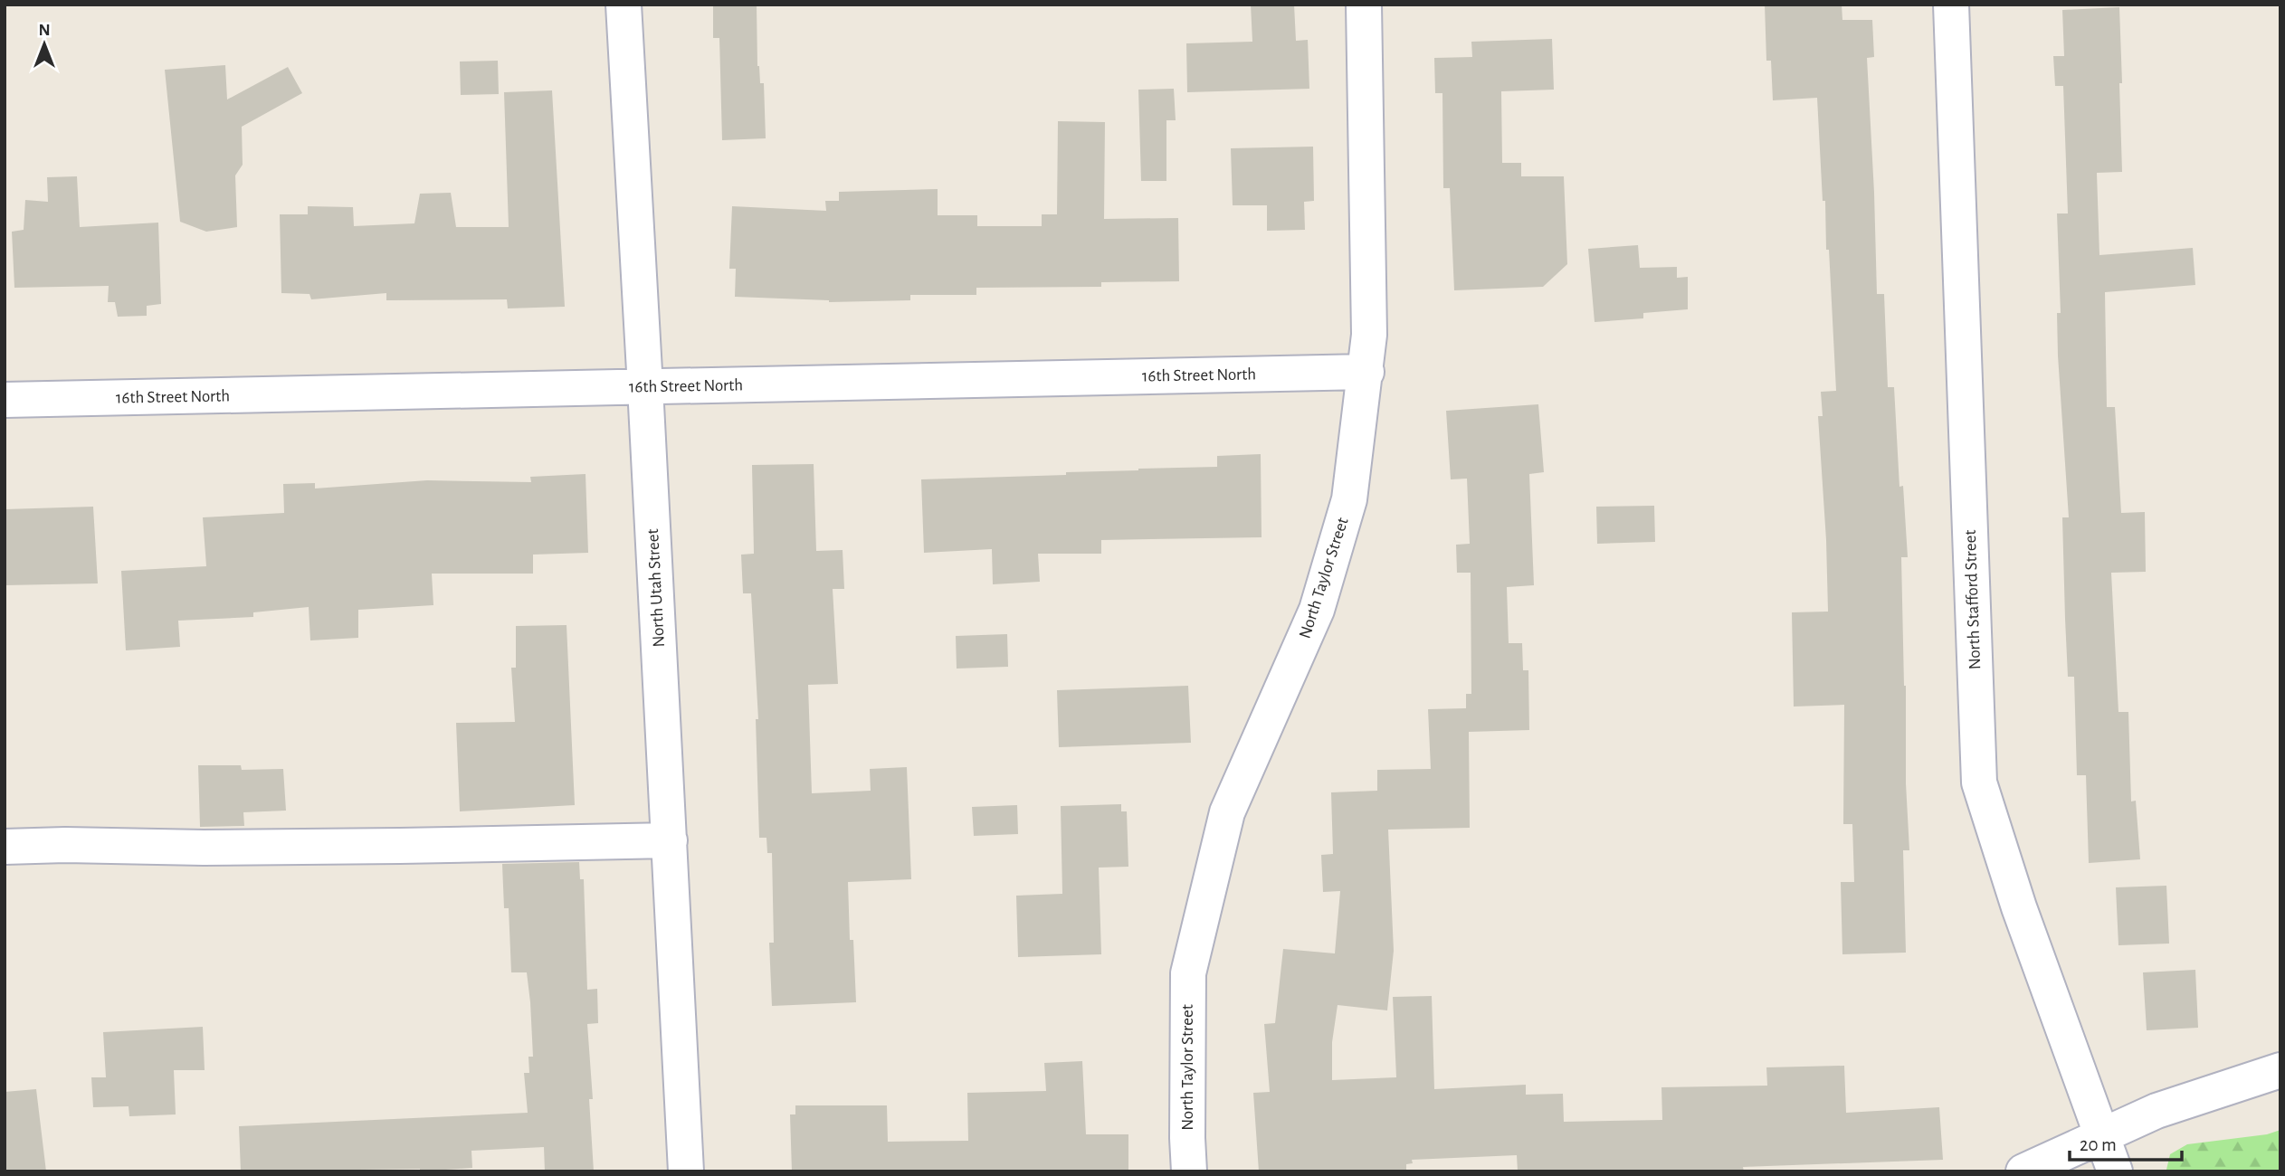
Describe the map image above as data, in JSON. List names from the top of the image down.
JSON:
{
  "streets": {
    "street": [
      "16th Street North",
      "North Taylor Street",
      "North Utah Street",
      "North Stafford Street"
    ]
  },
  "crossings": [
    ["16th Street North", "North Taylor Street"],
    ["16th Street North", "North Utah Street"]
  ],
  "scale_bar": "20 m",
  "north": "top"
}
